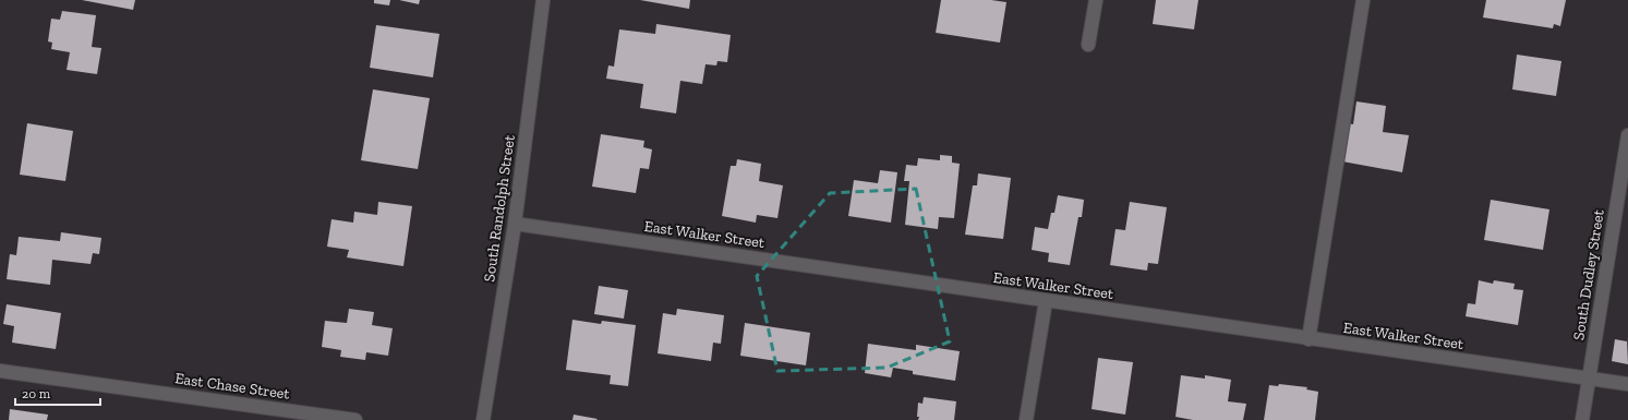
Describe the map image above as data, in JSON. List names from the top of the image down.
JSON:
{
  "streets": {
    "street": [
      "South Randolph Street",
      "East Walker Street",
      "South Dudley Street",
      "East Chase Street"
    ]
  },
  "crossings": [
    ["South Randolph Street", "East Walker Street"],
    ["East Walker Street", "South Dudley Street"]
  ],
  "scale_bar": "20 m"
}
